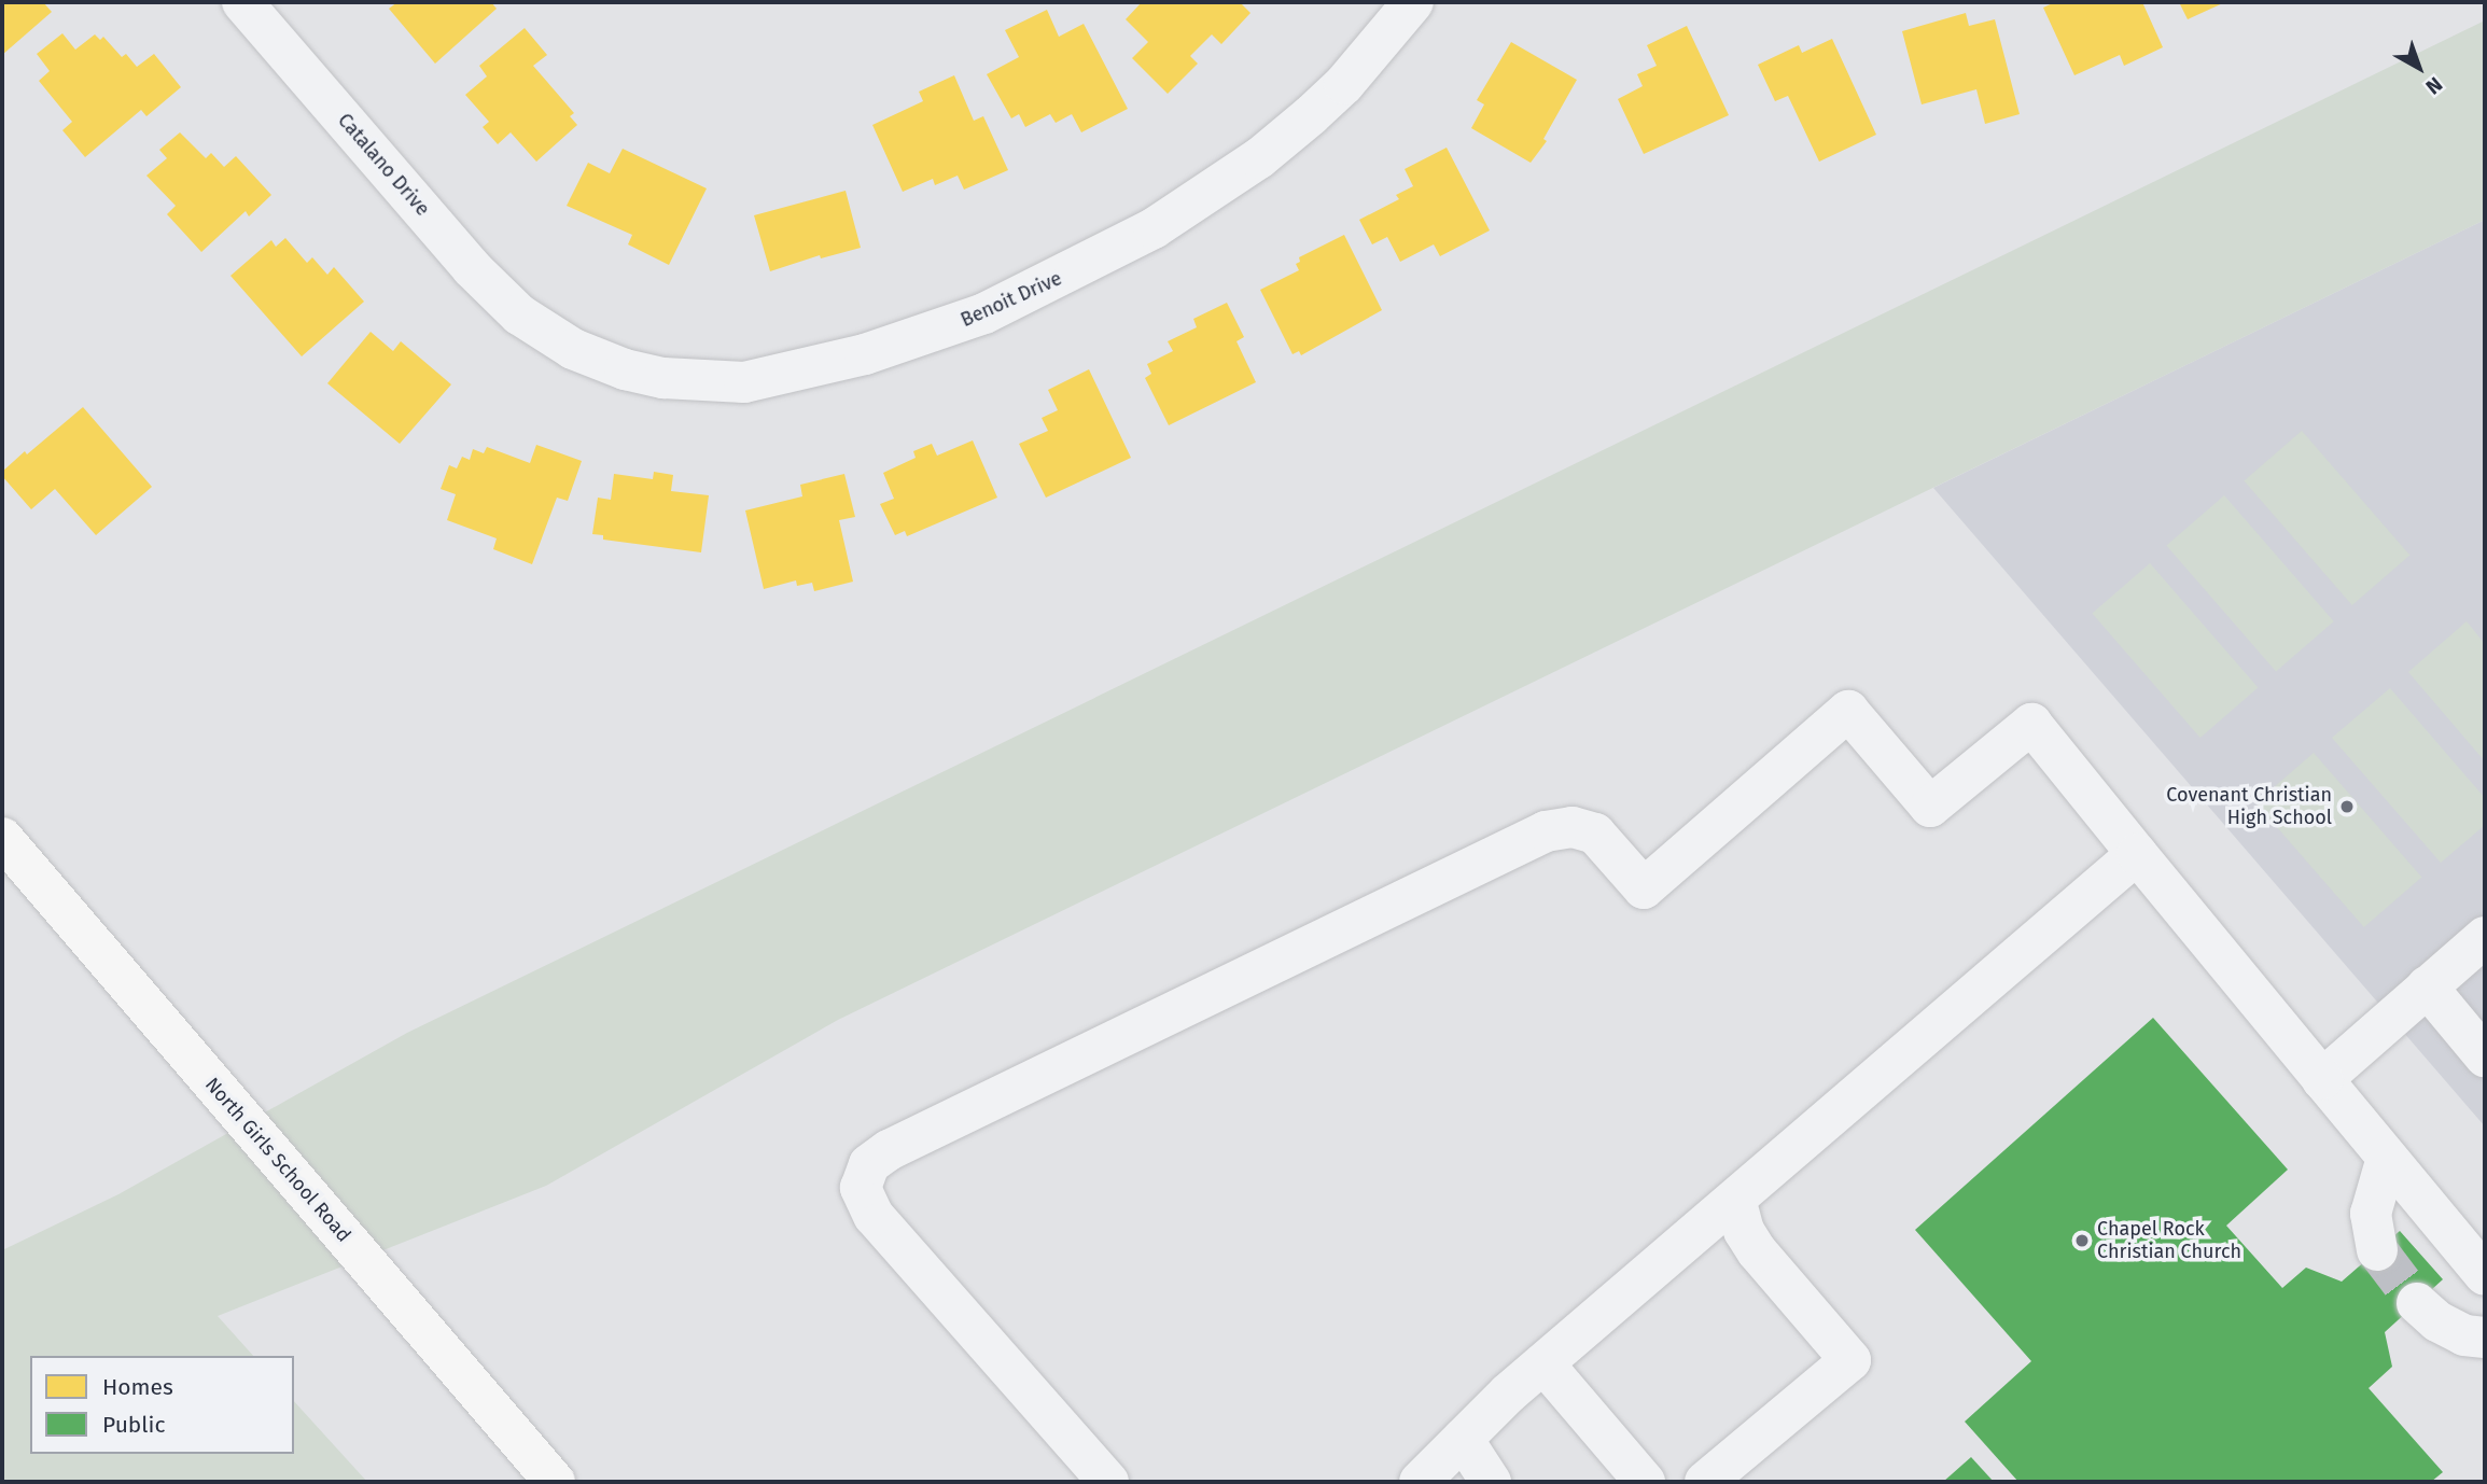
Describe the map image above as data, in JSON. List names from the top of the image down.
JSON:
{
  "streets": {
    "main road": ["North Girls School Road"],
    "street": ["Catalano Drive", "Benoit Drive"]
  },
  "crossings": [
    ["Catalano Drive", "Benoit Drive"]
  ],
  "places": ["Covenant Christian High School", "Chapel Rock Christian Church"],
  "legend": ["Homes", "Public"],
  "north": "bottom right"
}
